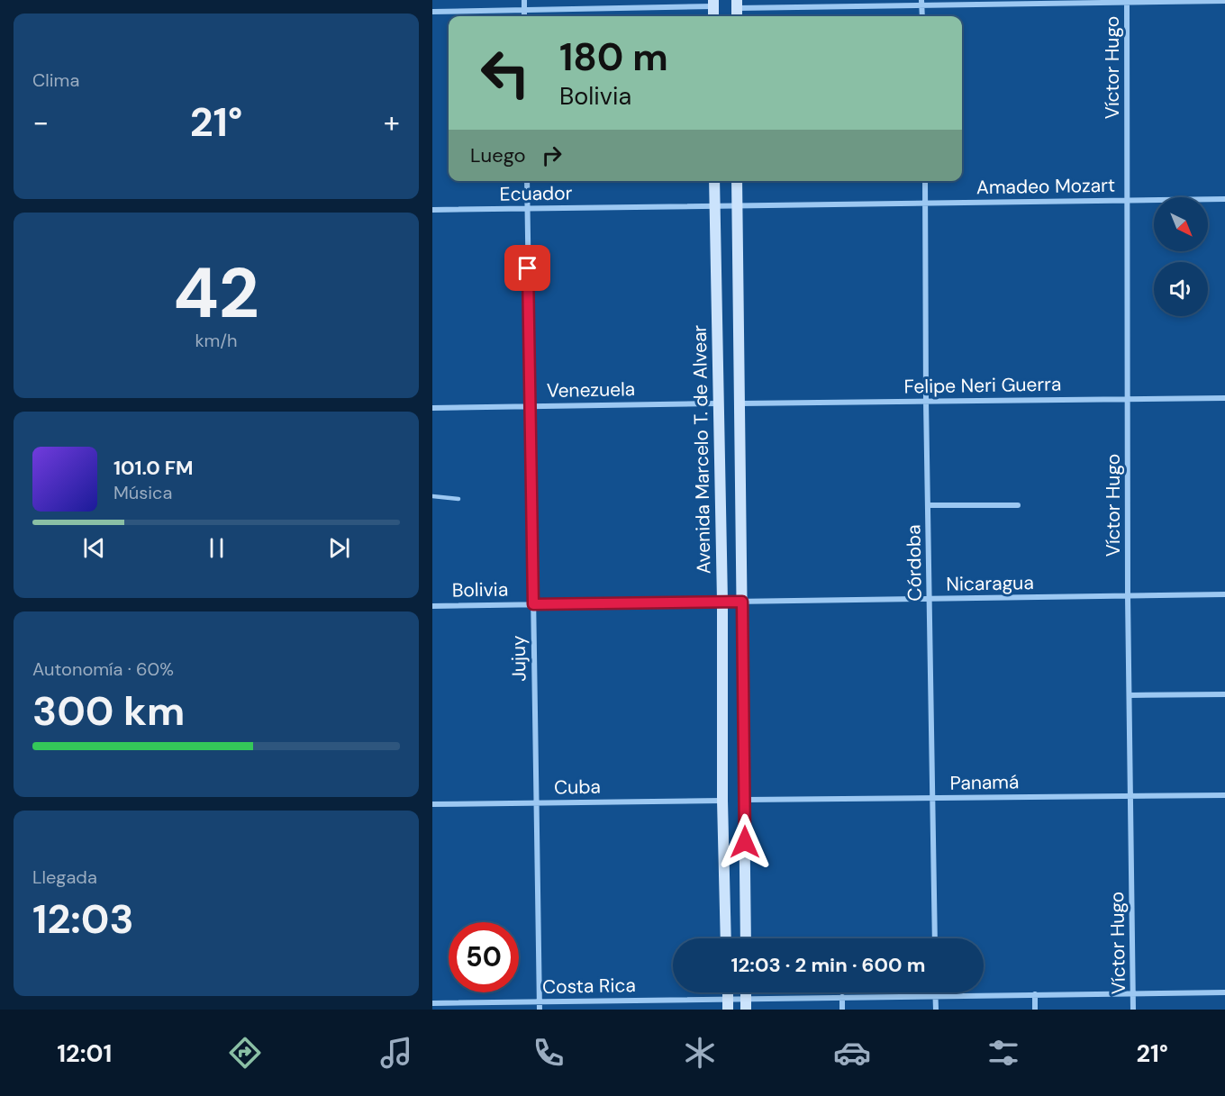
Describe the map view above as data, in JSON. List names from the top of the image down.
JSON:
{
  "streets": {
    "main road": ["Avenida Marcelo T. de Alvear"],
    "street": [
      "Víctor Hugo",
      "Amadeo Mozart",
      "Ecuador",
      "Felipe Neri Guerra",
      "Venezuela",
      "Córdoba",
      "Nicaragua",
      "Bolivia",
      "Jujuy",
      "Panamá",
      "Cuba",
      "Costa Rica"
    ]
  },
  "crossings": [
    ["Víctor Hugo", "Amadeo Mozart"],
    ["Víctor Hugo", "Felipe Neri Guerra"],
    ["Víctor Hugo", "Nicaragua"],
    ["Víctor Hugo", "Panamá"],
    ["Víctor Hugo", "Costa Rica"],
    ["Amadeo Mozart", "Ecuador"],
    ["Amadeo Mozart", "Avenida Marcelo T. de Alvear"],
    ["Amadeo Mozart", "Córdoba"],
    ["Ecuador", "Avenida Marcelo T. de Alvear"],
    ["Ecuador", "Jujuy"],
    ["Felipe Neri Guerra", "Avenida Marcelo T. de Alvear"],
    ["Felipe Neri Guerra", "Córdoba"],
    ["Venezuela", "Avenida Marcelo T. de Alvear"],
    ["Venezuela", "Jujuy"],
    ["Avenida Marcelo T. de Alvear", "Nicaragua"],
    ["Avenida Marcelo T. de Alvear", "Bolivia"],
    ["Avenida Marcelo T. de Alvear", "Panamá"],
    ["Avenida Marcelo T. de Alvear", "Cuba"],
    ["Córdoba", "Nicaragua"],
    ["Córdoba", "Panamá"],
    ["Nicaragua", "Bolivia"],
    ["Bolivia", "Jujuy"],
    ["Jujuy", "Cuba"],
    ["Jujuy", "Costa Rica"]
  ],
  "north": "bottom right",
  "page": {
    "tile": [
      "Clima",
      ["42", "km/h"],
      ["Autonomía · 60%", "300 km"],
      ["Llegada", "12:03"]
    ],
    "turn": ["180 m", "Bolivia"],
    "heat": ["−", "21°", "+"],
    "then": "Luego",
    "song": ["101.0 FM", "Música"],
    "limit": "50",
    "trip": "12:03 · 2 min · 600 m",
    "tabs": ["12:01", "21°"]
  }
}
